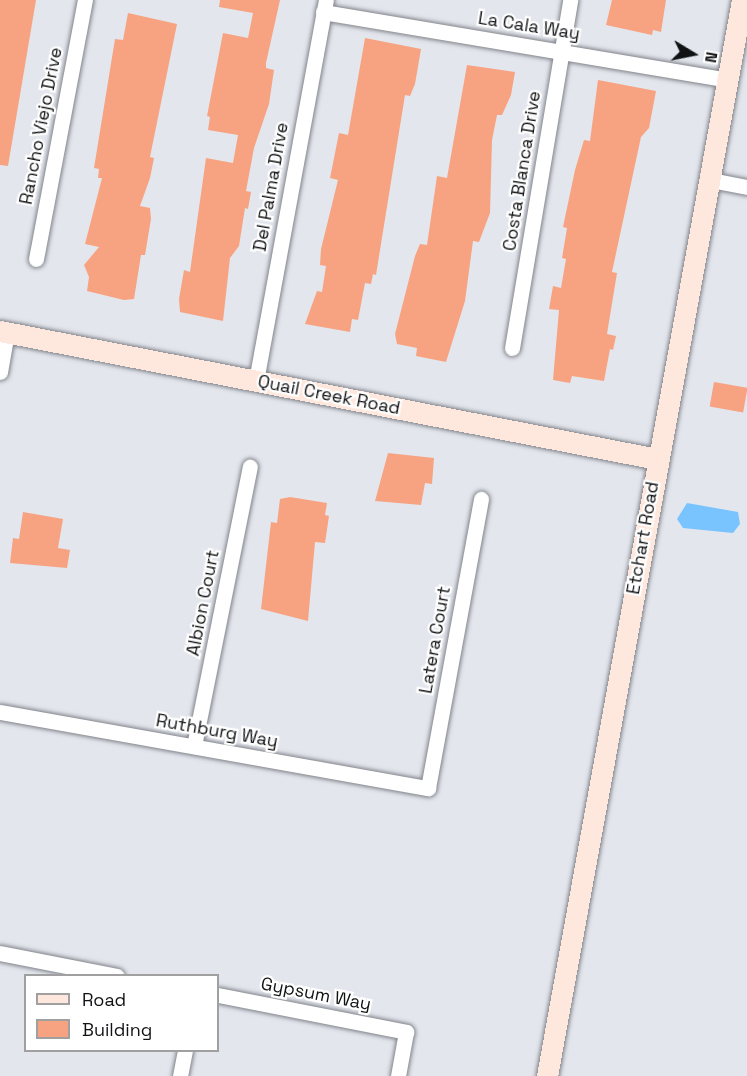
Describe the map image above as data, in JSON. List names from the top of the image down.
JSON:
{
  "streets": {
    "street": [
      "La Cala Way",
      "Rancho Viejo Drive",
      "Costa Blanca Drive",
      "Del Palma Drive",
      "Quail Creek Road",
      "Etchart Road",
      "Albion Court",
      "Latera Court",
      "Ruthburg Way",
      "Gypsum Way"
    ]
  },
  "crossings": [
    ["La Cala Way", "Costa Blanca Drive"],
    ["La Cala Way", "Del Palma Drive"],
    ["La Cala Way", "Etchart Road"],
    ["Del Palma Drive", "Quail Creek Road"],
    ["Quail Creek Road", "Etchart Road"],
    ["Albion Court", "Ruthburg Way"],
    ["Latera Court", "Ruthburg Way"]
  ],
  "legend": ["Road", "Building"],
  "north": "right"
}
